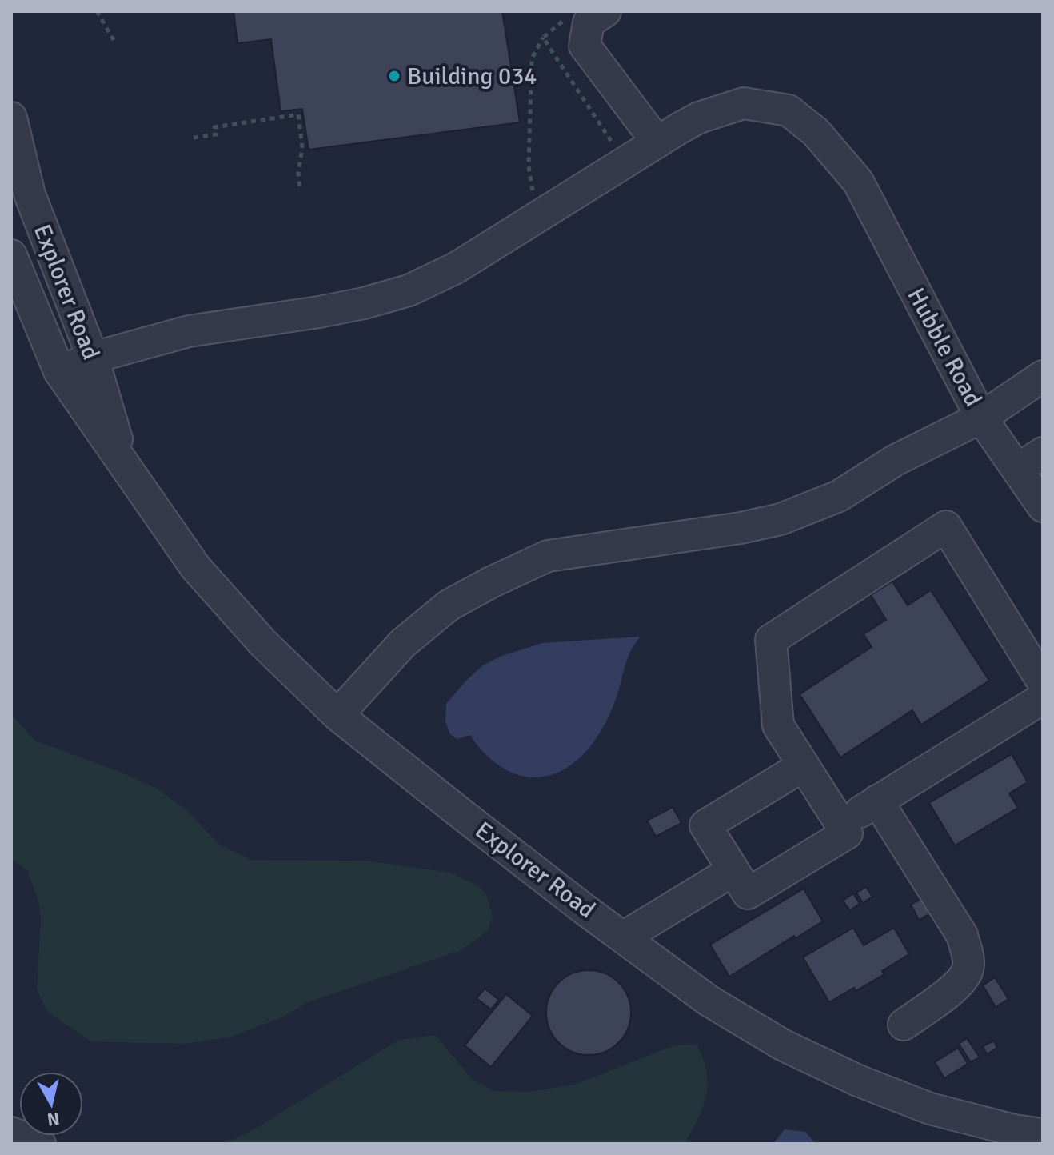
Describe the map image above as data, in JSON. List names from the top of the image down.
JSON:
{
  "streets": {
    "street": ["Explorer Road", "Hubble Road"]
  },
  "crossings": [
    ["Explorer Road", "Hubble Road"]
  ],
  "places": ["Building 034"],
  "north": "bottom"
}
